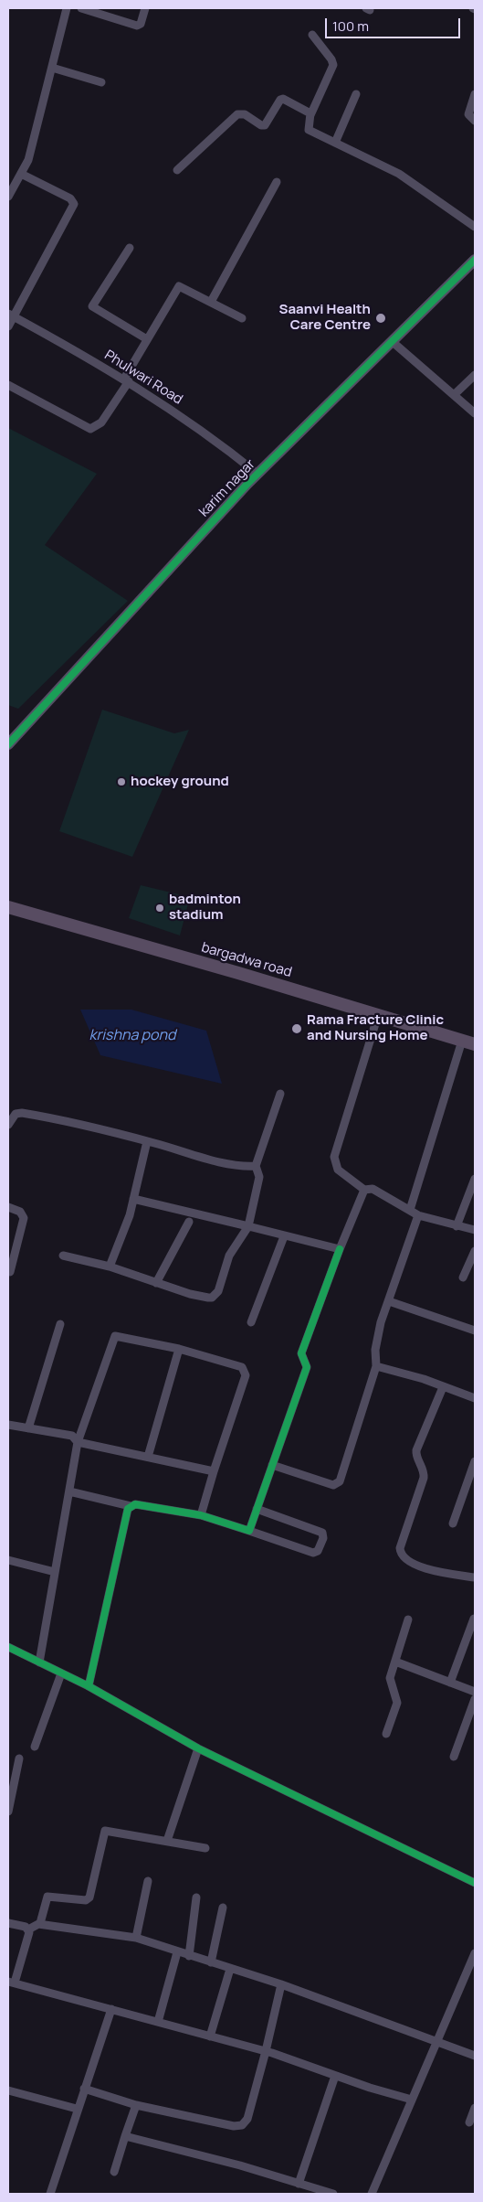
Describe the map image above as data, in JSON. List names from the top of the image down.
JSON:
{
  "streets": {
    "main road": ["bargadwa road"],
    "street": ["Phulwari Road", "karim nagar"]
  },
  "crossings": [
    ["Phulwari Road", "karim nagar"]
  ],
  "water": ["krishna pond"],
  "places": [
    "Saanvi Health Care Centre",
    "hockey ground",
    "badminton stadium",
    "Rama Fracture Clinic and Nursing Home"
  ],
  "scale_bar": "100 m"
}
